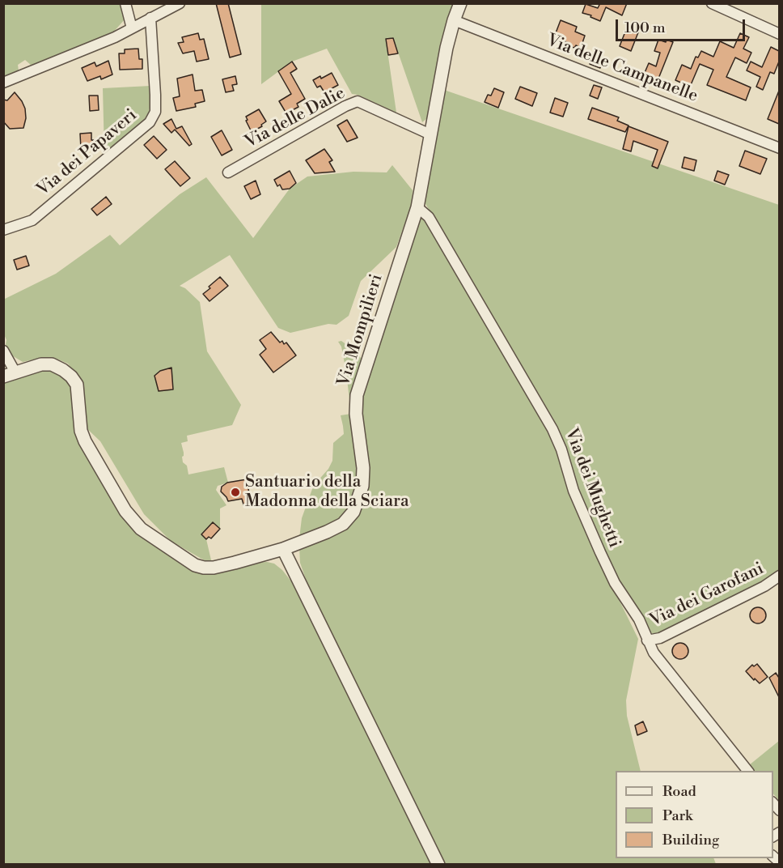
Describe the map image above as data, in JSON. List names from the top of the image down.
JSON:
{
  "streets": {
    "street": [
      "Via delle Campanelle",
      "Via delle Dalie",
      "Via dei Papaveri",
      "Via Mompilieri",
      "Via dei Mughetti",
      "Via dei Garofani"
    ]
  },
  "crossings": [
    ["Via delle Campanelle", "Via Mompilieri"],
    ["Via delle Dalie", "Via Mompilieri"],
    ["Via Mompilieri", "Via dei Mughetti"],
    ["Via dei Mughetti", "Via dei Garofani"]
  ],
  "places": ["Santuario della Madonna della Sciara"],
  "legend": ["Road", "Park", "Building"],
  "scale_bar": "100 m"
}
